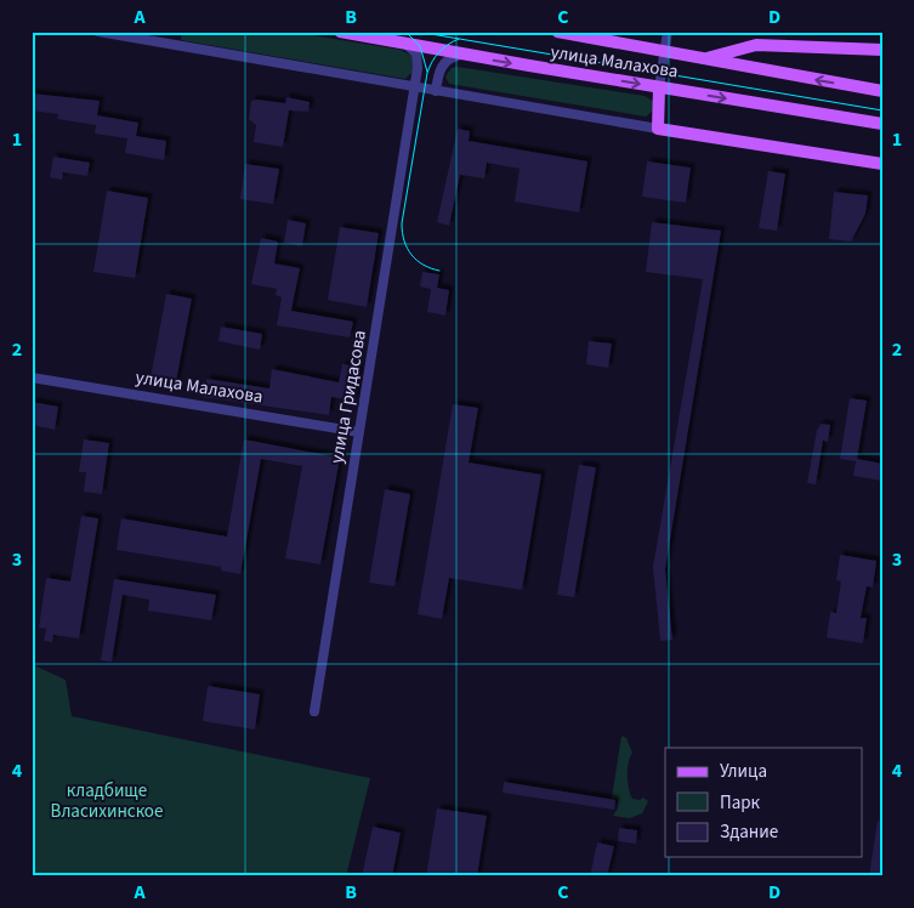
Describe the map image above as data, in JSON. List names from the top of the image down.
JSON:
{
  "streets": {
    "main road": ["улица Малахова"],
    "street": ["улица Гридасова"]
  },
  "crossings": [
    ["улица Малахова", "улица Гридасова"]
  ],
  "parks": ["кладбище Власихинское"],
  "legend": ["Улица", "Парк", "Здание"],
  "grid": {
    "columns": [
      "A",
      "B",
      "C",
      "D"
    ],
    "rows": [
      "1",
      "2",
      "3",
      "4"
    ]
  }
}
